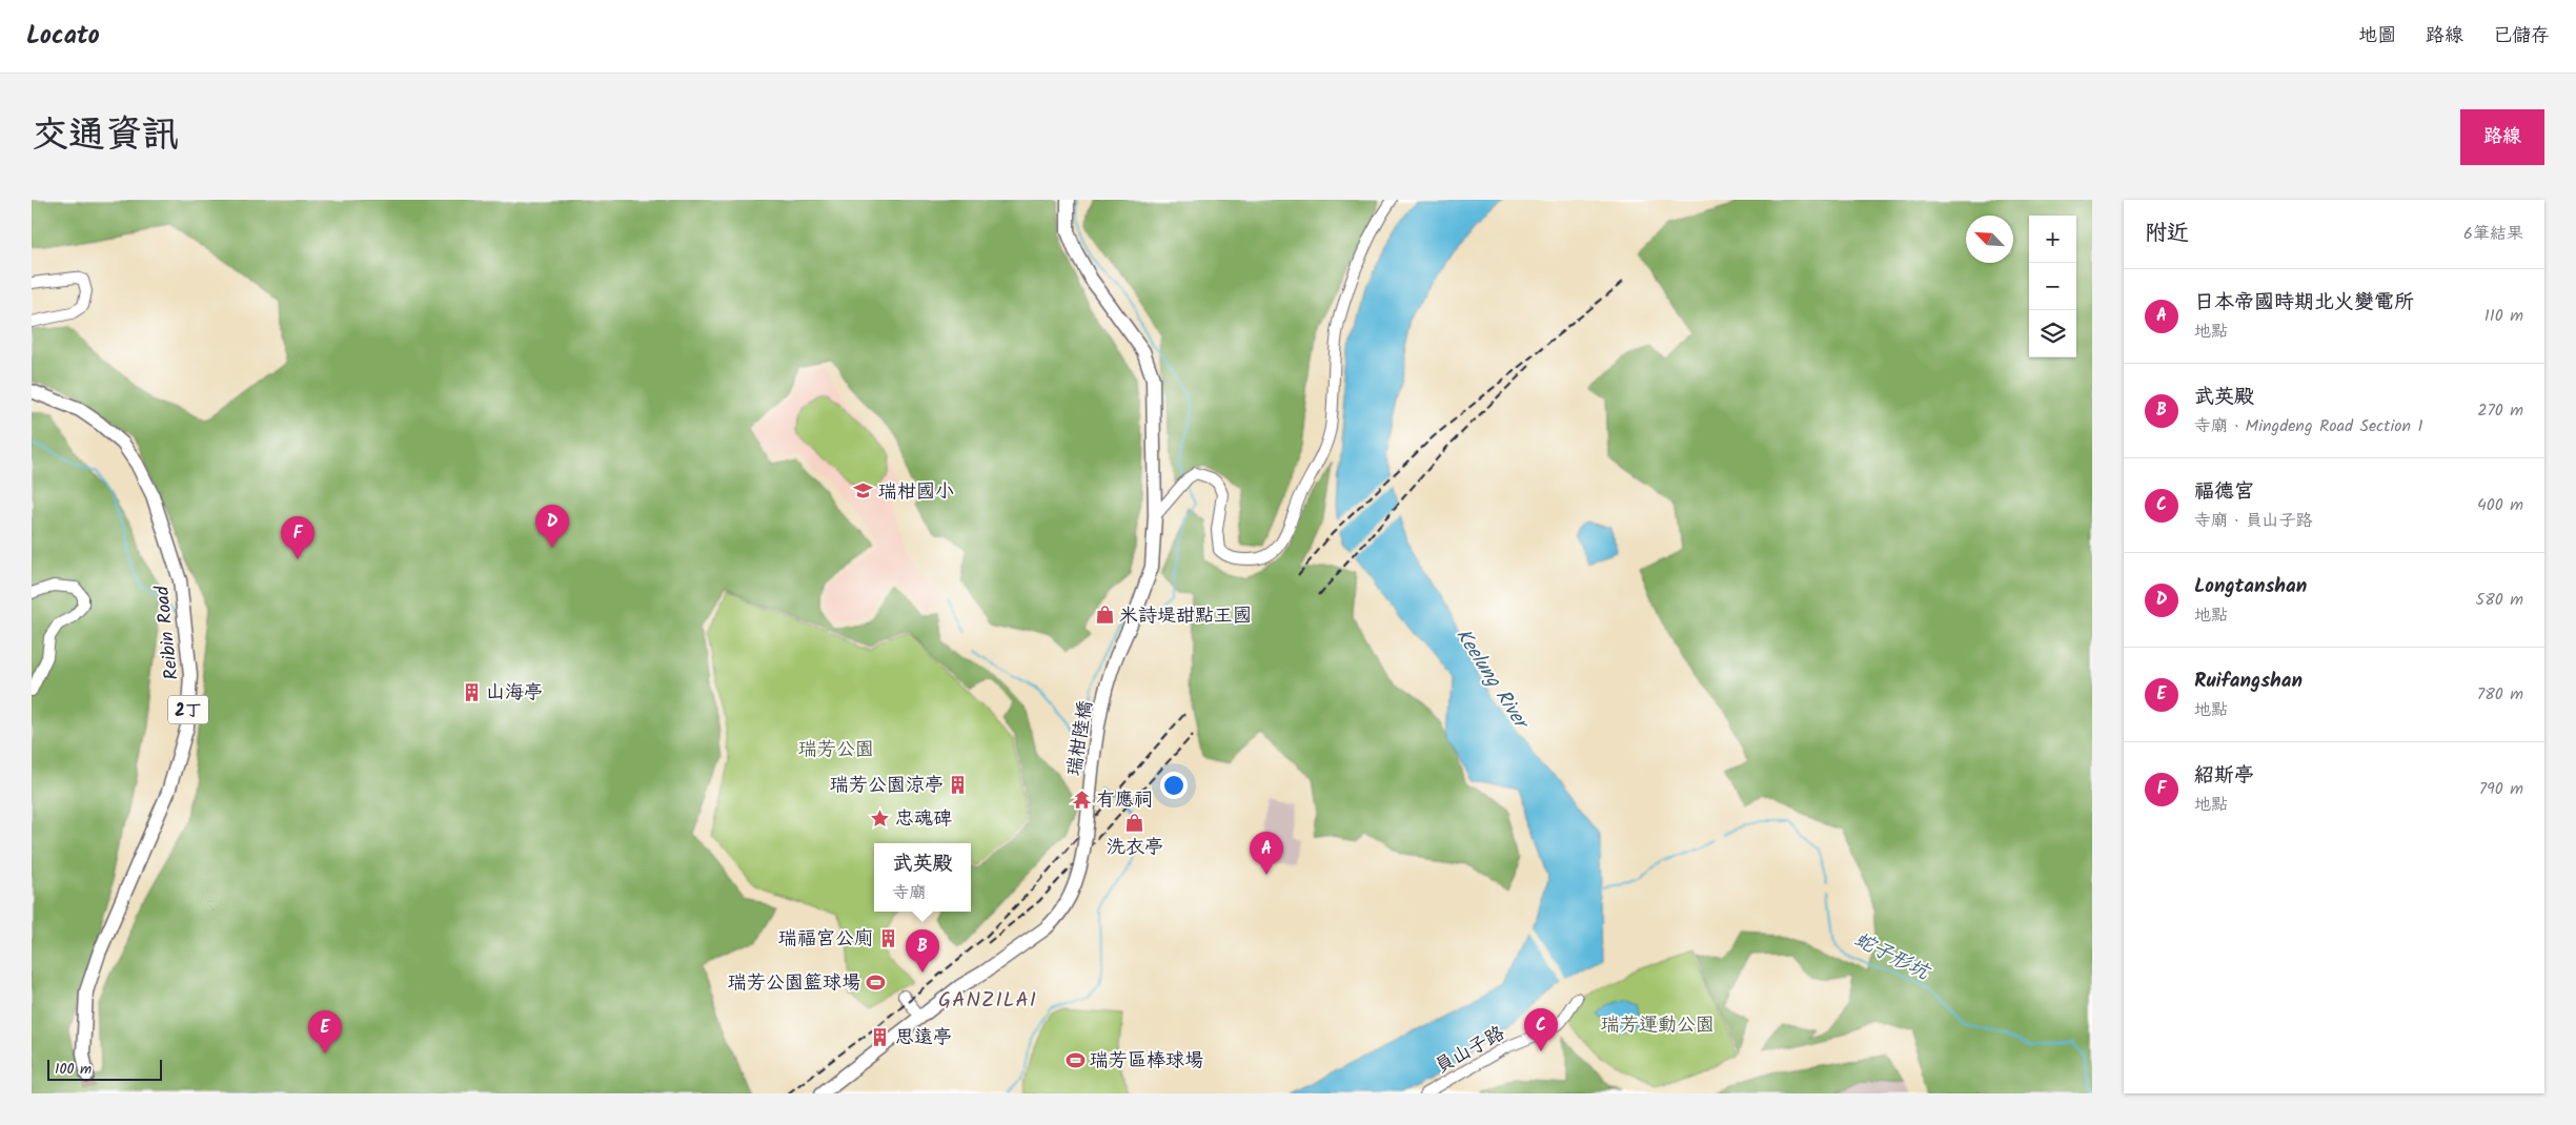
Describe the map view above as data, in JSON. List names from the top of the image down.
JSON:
{
  "streets": {
    "main road": ["Reibin Road", "2丁", "瑞柑陸橋"],
    "street": ["員山子路"]
  },
  "districts": ["GANZILAI"],
  "water": ["Keelung River", "蛇子形坑"],
  "parks": ["瑞芳公園", "瑞芳運動公園"],
  "places": {
    "school or university": ["瑞柑國小"],
    "shop": ["米詩堤甜點王國", "洗衣亭"],
    "building": [
      "山海亭",
      "瑞芳公園涼亭",
      "瑞福宮公廁",
      "思遠亭"
    ],
    "temple": ["有應祠"],
    "place": ["忠魂碑"],
    "sports": ["瑞芳公園籃球場", "瑞芳區棒球場"]
  },
  "scale_bar": "100 m",
  "north": "top left",
  "page": {
    "header": "Locato",
    "nav": ["地圖", "路線", "已儲存"],
    "title": "交通資訊",
    "buttons": "路線",
    "heading": ["附近", "6筆結果"],
    "map_buttons": ["+", "−"],
    "list": [
      {
        "mark": "A",
        "name": "日本帝國時期北火變電所",
        "note": "地點",
        "value": "110 m"
      },
      {
        "mark": "B",
        "name": "武英殿",
        "note": "寺廟 · Mingdeng Road Section 1",
        "value": "270 m"
      },
      {
        "mark": "C",
        "name": "福德宮",
        "note": "寺廟 · 員山子路",
        "value": "400 m"
      },
      {
        "mark": "D",
        "name": "Longtanshan",
        "note": "地點",
        "value": "580 m"
      },
      {
        "mark": "E",
        "name": "Ruifangshan",
        "note": "地點",
        "value": "780 m"
      },
      {
        "mark": "F",
        "name": "紹斯亭",
        "note": "地點",
        "value": "790 m"
      }
    ],
    "pins": [
      "D",
      "F",
      "A",
      "B",
      "C",
      "E"
    ],
    "popup": ["武英殿", "寺廟"],
    "scale": "100 m"
  }
}
